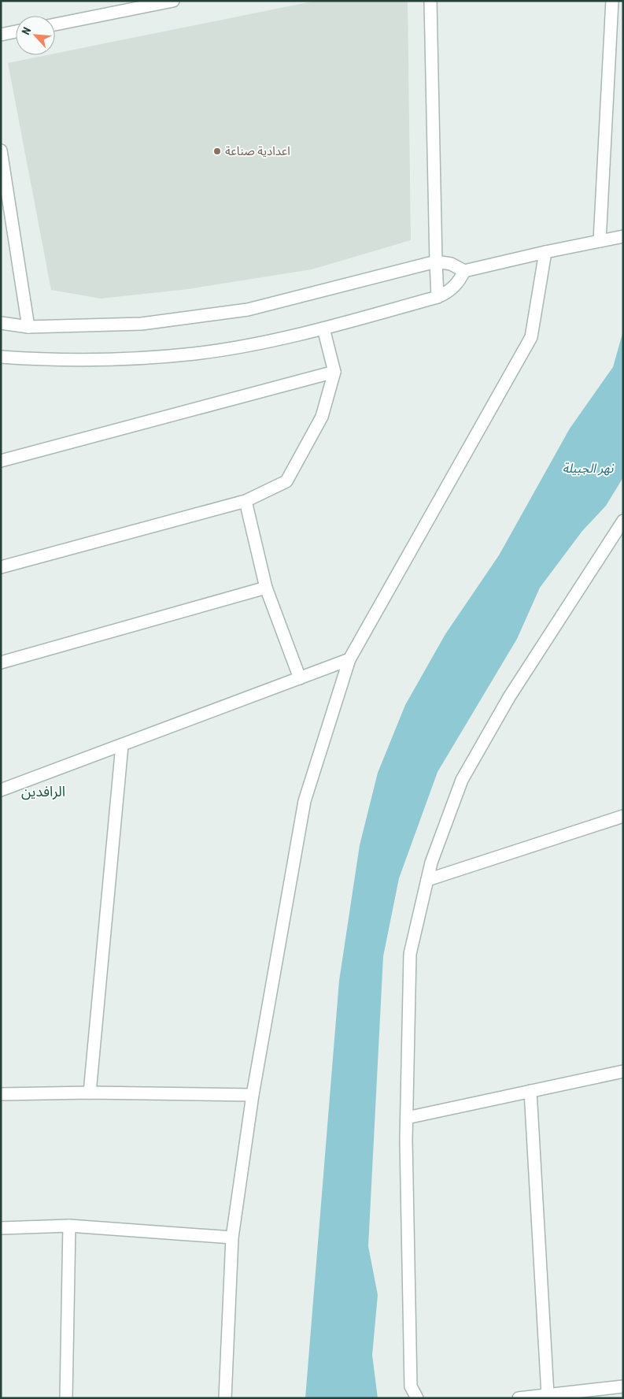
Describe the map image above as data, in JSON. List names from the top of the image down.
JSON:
{
  "districts": ["الرافدين"],
  "water": ["نهر الجبيلة"],
  "places": ["اعدادية صناعة"],
  "north": "top left"
}
